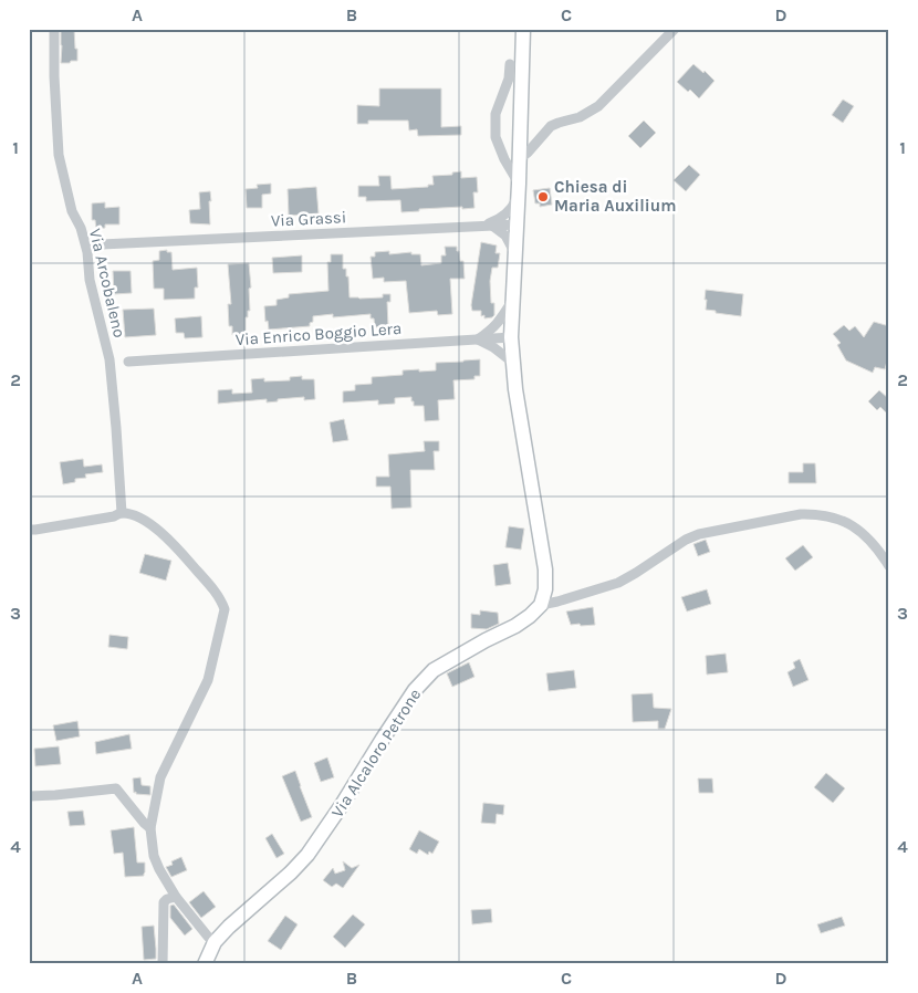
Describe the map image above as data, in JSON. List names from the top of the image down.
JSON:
{
  "streets": {
    "street": [
      "Via Grassi",
      "Via Arcobaleno",
      "Via Enrico Boggio Lera",
      "Via Alcaloro Petrone"
    ]
  },
  "places": ["Chiesa di Maria Auxilium"],
  "grid": {
    "columns": [
      "A",
      "B",
      "C",
      "D"
    ],
    "rows": [
      "1",
      "2",
      "3",
      "4"
    ]
  }
}
